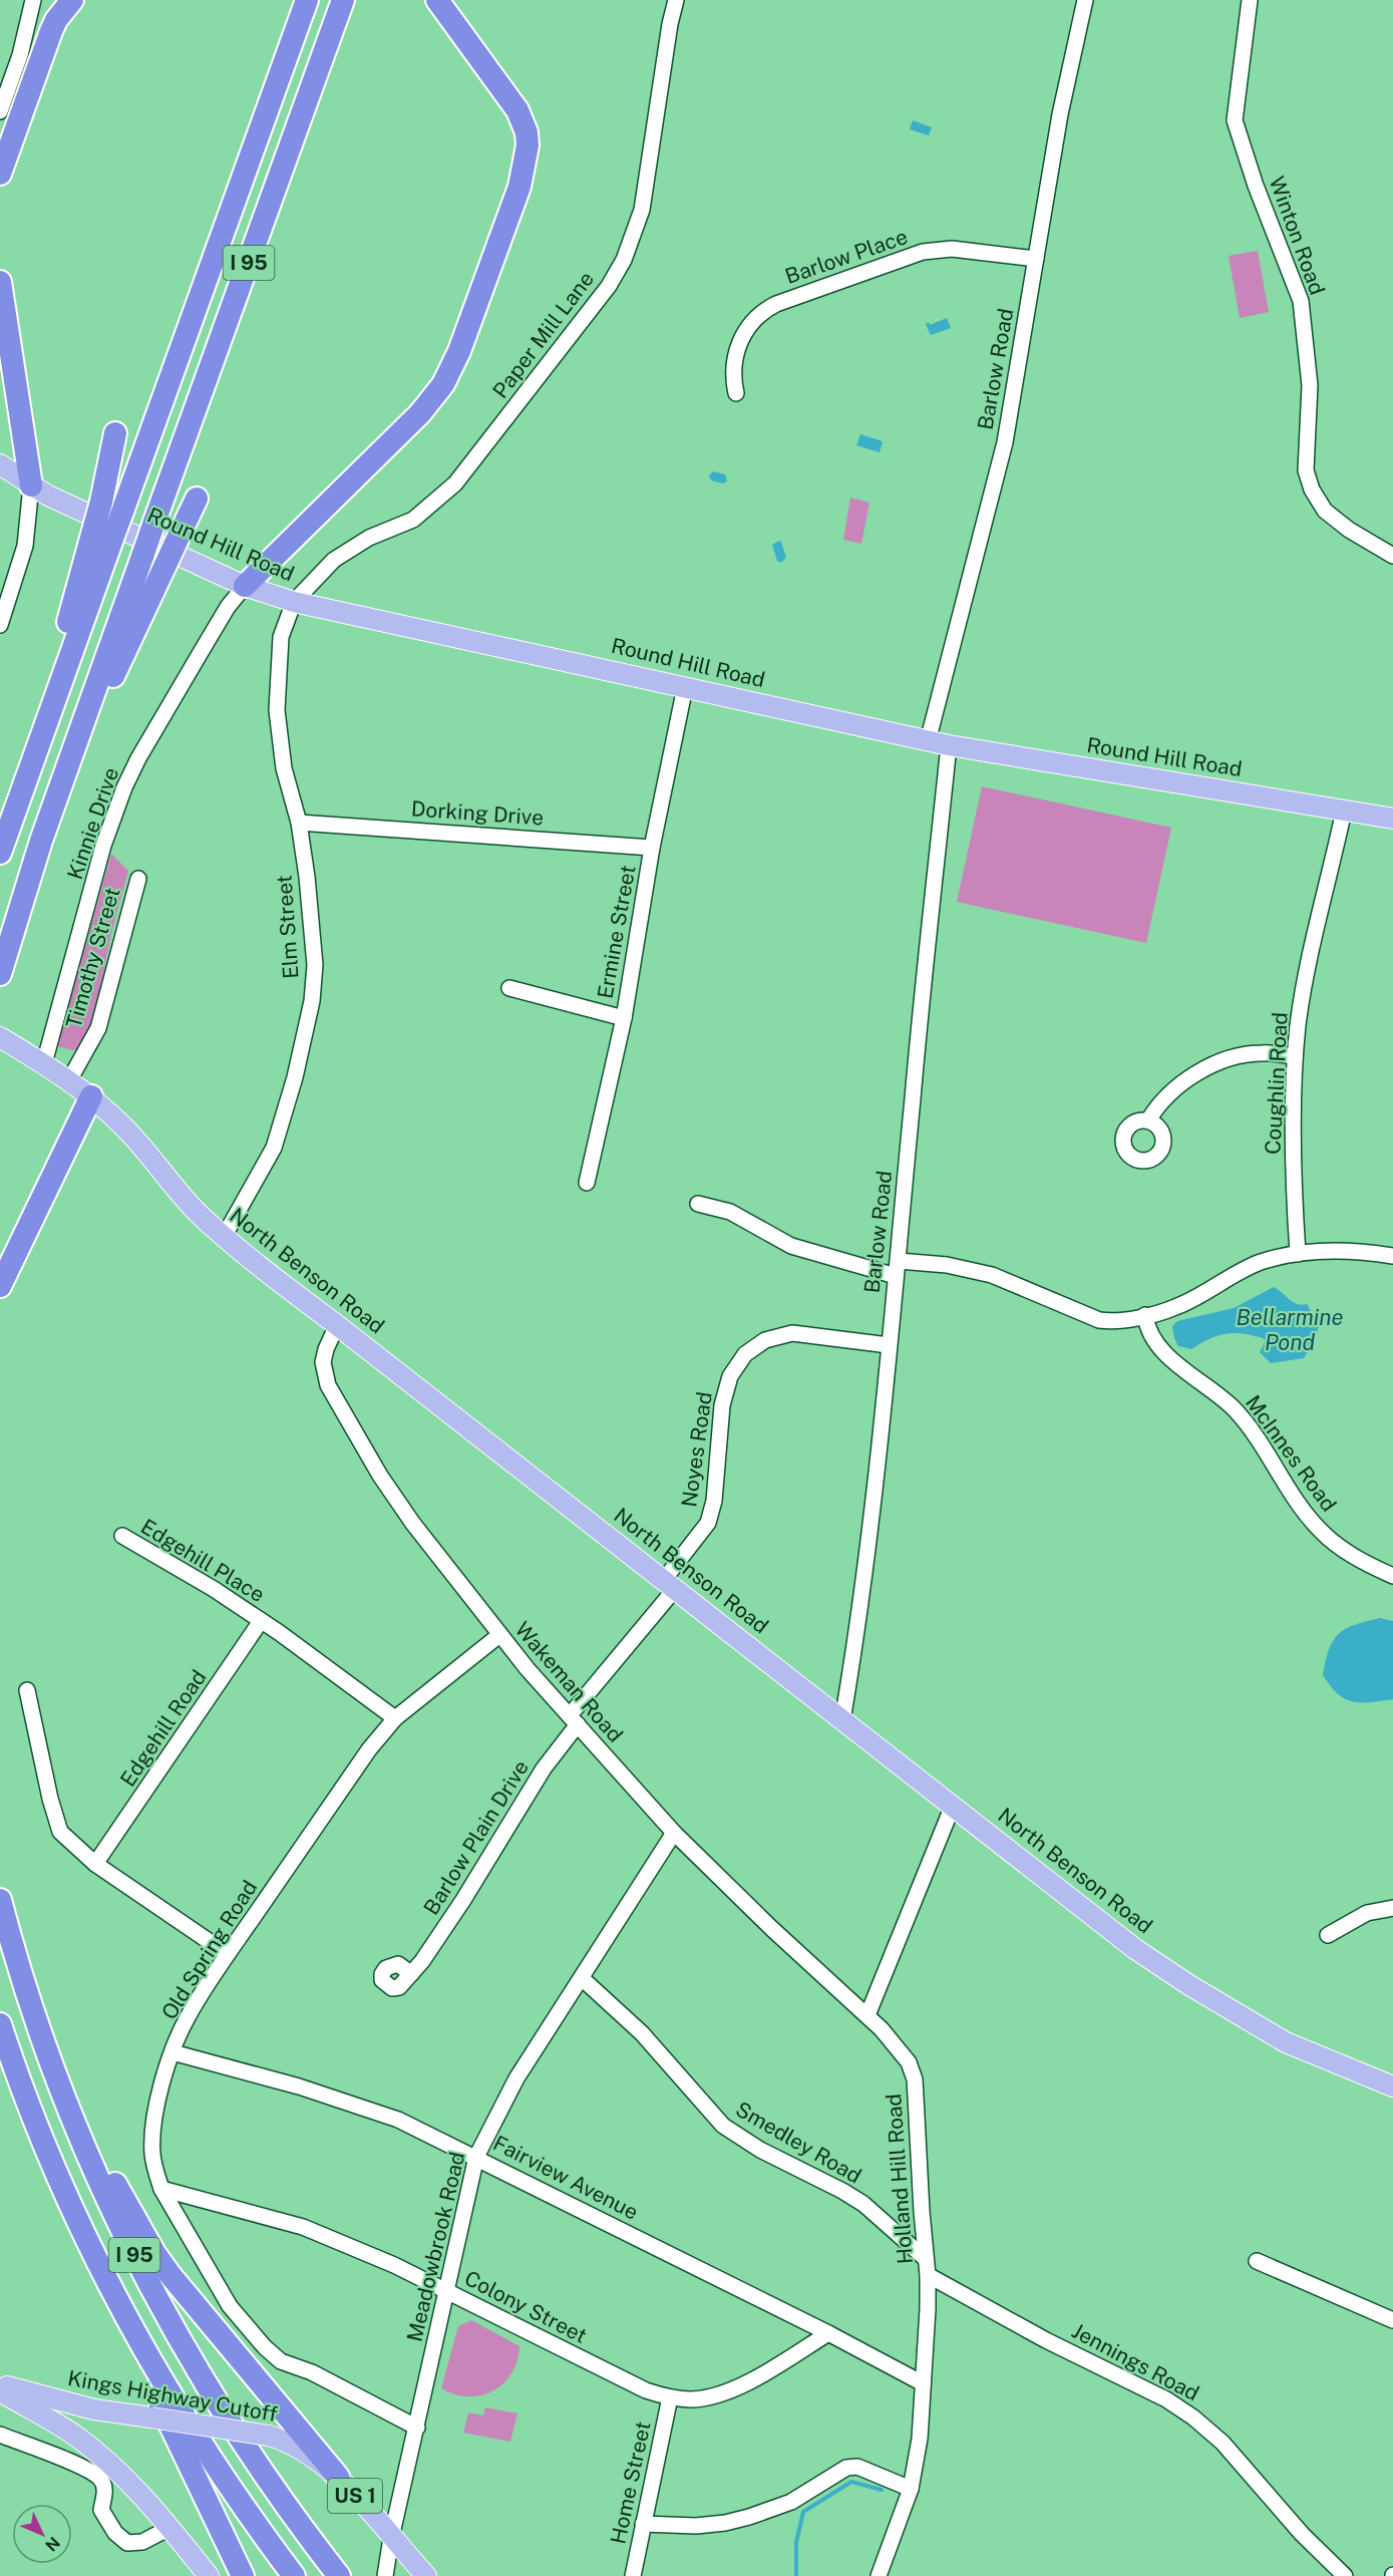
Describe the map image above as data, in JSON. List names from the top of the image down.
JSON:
{
  "streets": {
    "highway": ["I 95"],
    "main road": [
      "Round Hill Road",
      "North Benson Road",
      "Kings Highway Cutoff",
      "US 1"
    ],
    "street": [
      "Winton Road",
      "Barlow Place",
      "Paper Mill Lane",
      "Barlow Road",
      "Dorking Drive",
      "Kinnie Drive",
      "Elm Street",
      "Ermine Street",
      "Timothy Street",
      "Coughlin Road",
      "Noyes Road",
      "McInnes Road",
      "Edgehill Place",
      "Wakeman Road",
      "Edgehill Road",
      "Barlow Plain Drive",
      "Old Spring Road",
      "Smedley Road",
      "Fairview Avenue",
      "Holland Hill Road",
      "Meadowbrook Road",
      "Colony Street",
      "Jennings Road",
      "Home Street"
    ]
  },
  "crossings": [
    ["Barlow Place", "Barlow Road"],
    ["Paper Mill Lane", "Round Hill Road"],
    ["Paper Mill Lane", "Elm Street"],
    ["Barlow Road", "Round Hill Road"],
    ["Barlow Road", "North Benson Road"],
    ["Barlow Road", "Noyes Road"],
    ["Round Hill Road", "Kinnie Drive"],
    ["Round Hill Road", "Elm Street"],
    ["Round Hill Road", "Ermine Street"],
    ["Round Hill Road", "Coughlin Road"],
    ["Dorking Drive", "Elm Street"],
    ["Dorking Drive", "Ermine Street"],
    ["Kinnie Drive", "North Benson Road"],
    ["Elm Street", "North Benson Road"],
    ["Timothy Street", "North Benson Road"],
    ["North Benson Road", "Noyes Road"],
    ["North Benson Road", "Wakeman Road"],
    ["Noyes Road", "Wakeman Road"],
    ["Noyes Road", "Barlow Plain Drive"],
    ["Edgehill Place", "Edgehill Road"],
    ["Wakeman Road", "Barlow Plain Drive"],
    ["Wakeman Road", "Old Spring Road"],
    ["Wakeman Road", "Holland Hill Road"],
    ["Wakeman Road", "Meadowbrook Road"],
    ["Old Spring Road", "Fairview Avenue"],
    ["Old Spring Road", "Meadowbrook Road"],
    ["Old Spring Road", "Colony Street"],
    ["Smedley Road", "Holland Hill Road"],
    ["Smedley Road", "Meadowbrook Road"],
    ["Fairview Avenue", "Holland Hill Road"],
    ["Fairview Avenue", "Meadowbrook Road"],
    ["Fairview Avenue", "Colony Street"],
    ["Holland Hill Road", "Jennings Road"],
    ["Meadowbrook Road", "Colony Street"],
    ["Meadowbrook Road", "Kings Highway Cutoff"],
    ["Colony Street", "Home Street"]
  ],
  "water": ["Bellarmine Pond"],
  "north": "bottom right"
}
